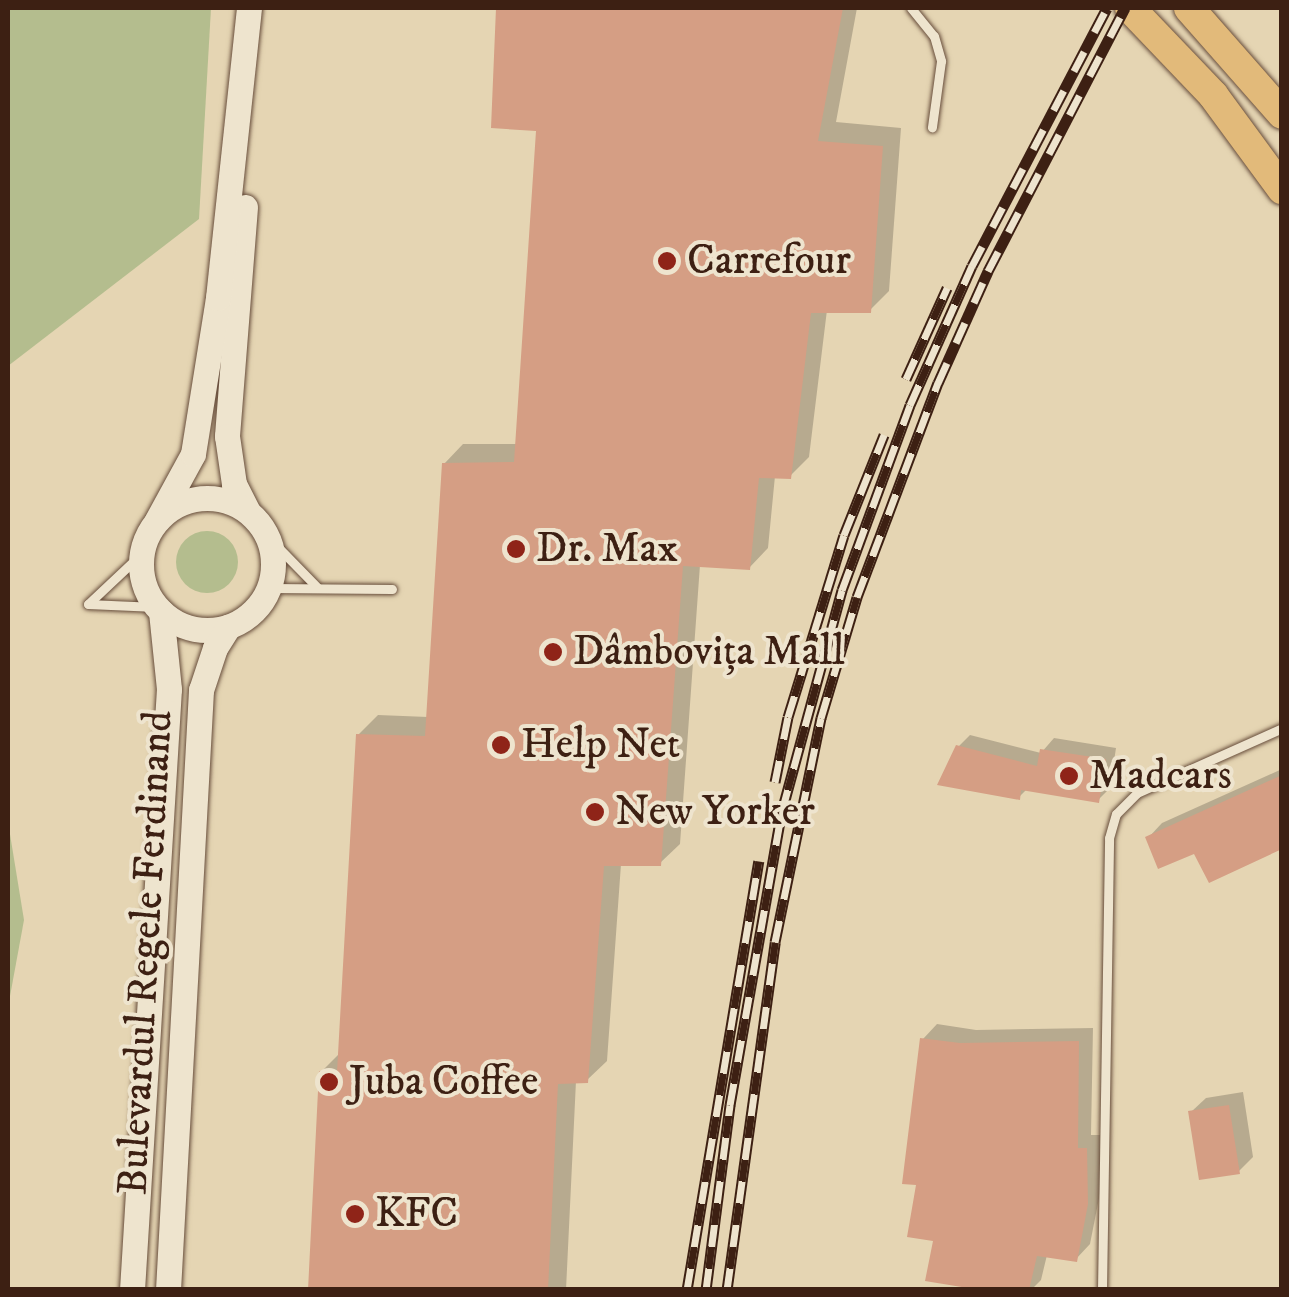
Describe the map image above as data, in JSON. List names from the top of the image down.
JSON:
{
  "streets": {
    "main road": ["Bulevardul Regele Ferdinand"]
  },
  "places": [
    "Carrefour",
    "Dr. Max",
    "Dâmbovița Mall",
    "Help Net",
    "Madcars",
    "New Yorker",
    "Juba Coffee",
    "KFC"
  ]
}
